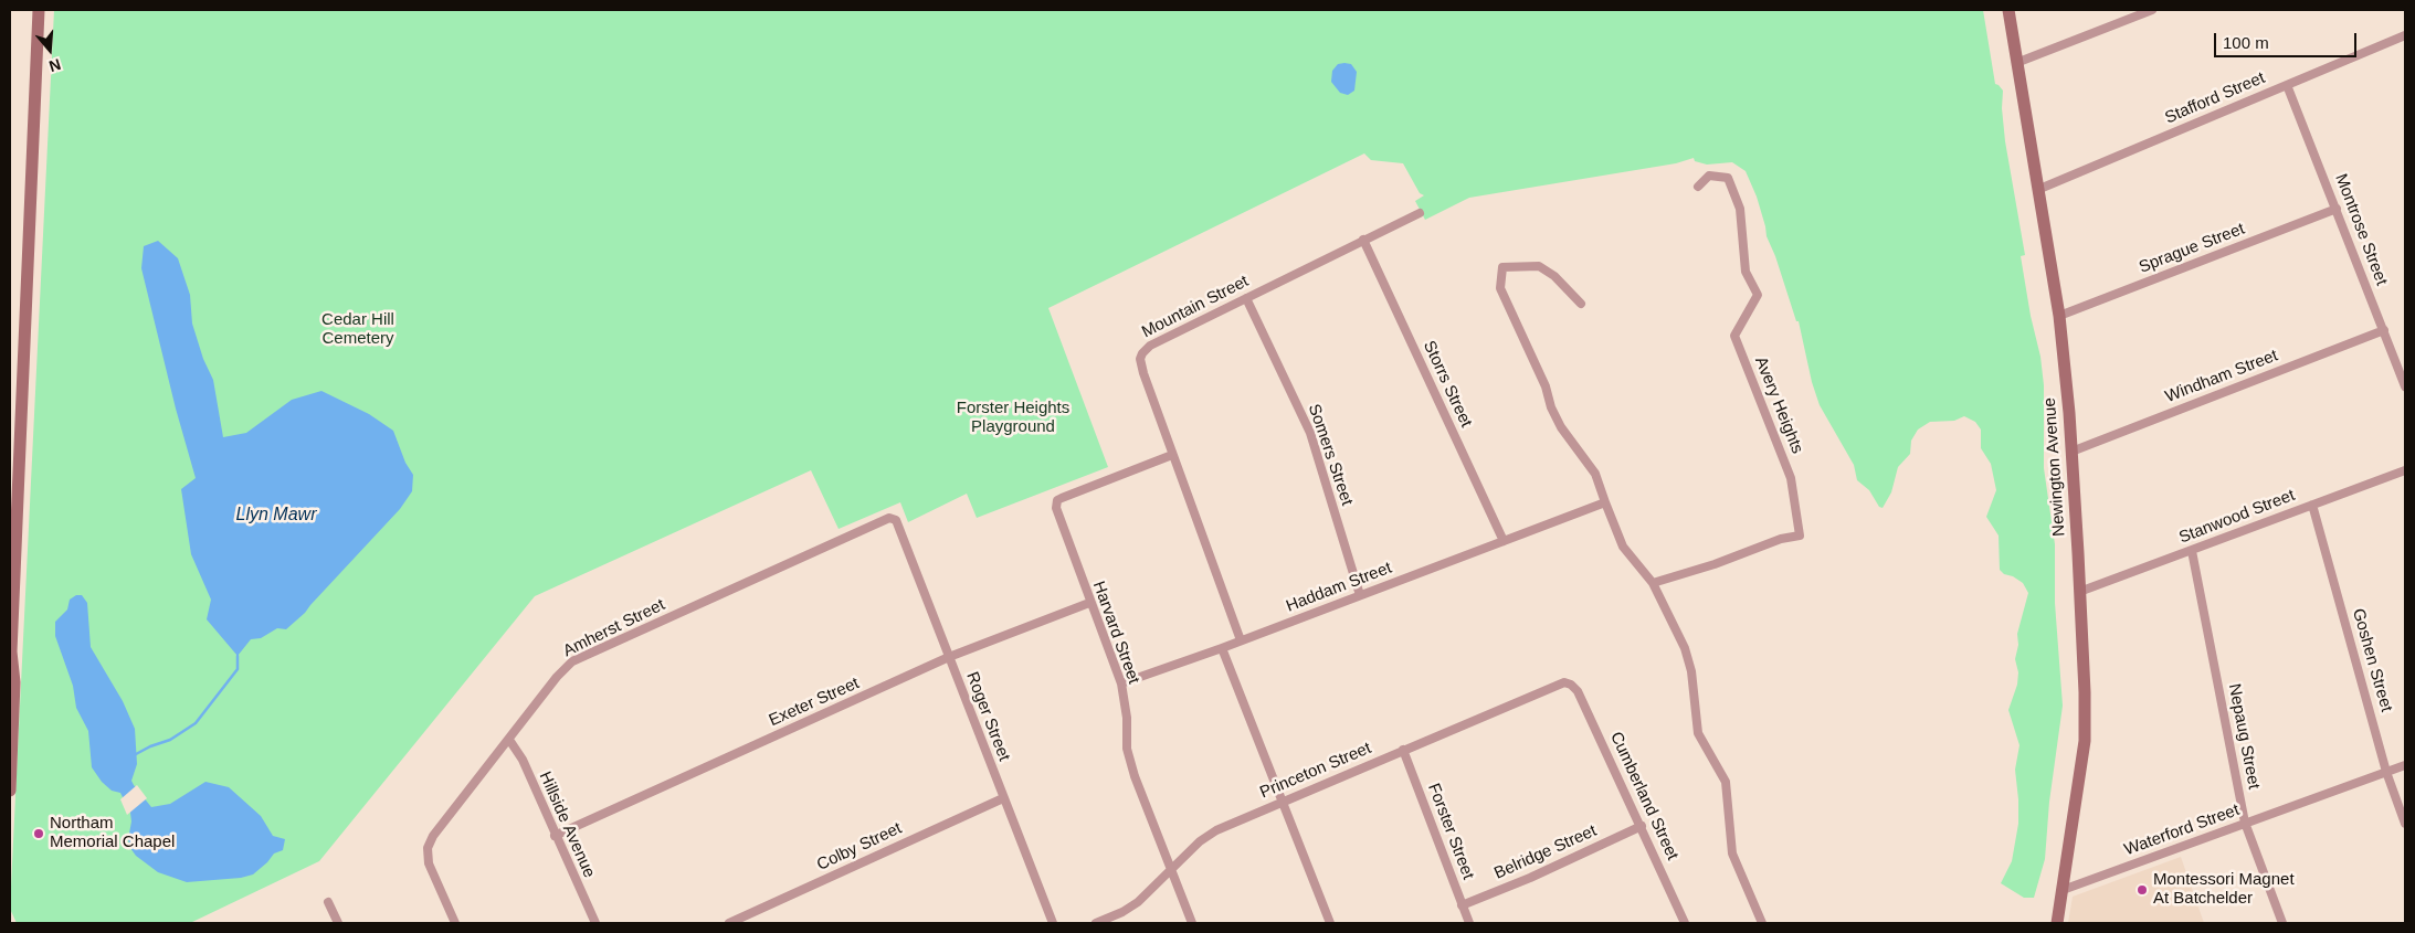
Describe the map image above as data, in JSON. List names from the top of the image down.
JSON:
{
  "streets": {
    "main road": ["Newington Avenue"],
    "street": [
      "Stafford Street",
      "Montrose Street",
      "Sprague Street",
      "Mountain Street",
      "Windham Street",
      "Storrs Street",
      "Avery Heights",
      "Somers Street",
      "Stanwood Street",
      "Haddam Street",
      "Amherst Street",
      "Harvard Street",
      "Goshen Street",
      "Exeter Street",
      "Roger Street",
      "Nepaug Street",
      "Princeton Street",
      "Cumberland Street",
      "Hillside Avenue",
      "Waterford Street",
      "Forster Street",
      "Colby Street",
      "Belridge Street"
    ]
  },
  "crossings": [
    ["Stafford Street", "Montrose Street"],
    ["Stafford Street", "Newington Avenue"],
    ["Montrose Street", "Sprague Street"],
    ["Montrose Street", "Windham Street"],
    ["Sprague Street", "Newington Avenue"],
    ["Mountain Street", "Storrs Street"],
    ["Mountain Street", "Somers Street"],
    ["Mountain Street", "Haddam Street"],
    ["Mountain Street", "Harvard Street"],
    ["Windham Street", "Newington Avenue"],
    ["Storrs Street", "Haddam Street"],
    ["Somers Street", "Haddam Street"],
    ["Newington Avenue", "Stanwood Street"],
    ["Newington Avenue", "Waterford Street"],
    ["Stanwood Street", "Goshen Street"],
    ["Stanwood Street", "Nepaug Street"],
    ["Haddam Street", "Harvard Street"],
    ["Amherst Street", "Roger Street"],
    ["Amherst Street", "Hillside Avenue"],
    ["Harvard Street", "Exeter Street"],
    ["Harvard Street", "Princeton Street"],
    ["Goshen Street", "Waterford Street"],
    ["Exeter Street", "Roger Street"],
    ["Exeter Street", "Hillside Avenue"],
    ["Roger Street", "Colby Street"],
    ["Nepaug Street", "Waterford Street"],
    ["Princeton Street", "Cumberland Street"],
    ["Princeton Street", "Forster Street"],
    ["Cumberland Street", "Belridge Street"],
    ["Forster Street", "Belridge Street"]
  ],
  "water": ["Llyn Mawr"],
  "parks": ["Cedar Hill Cemetery", "Forster Heights Playground"],
  "places": ["Northam Memorial Chapel", "Montessori Magnet At Batchelder"],
  "scale_bar": "100 m",
  "north": "bottom"
}
